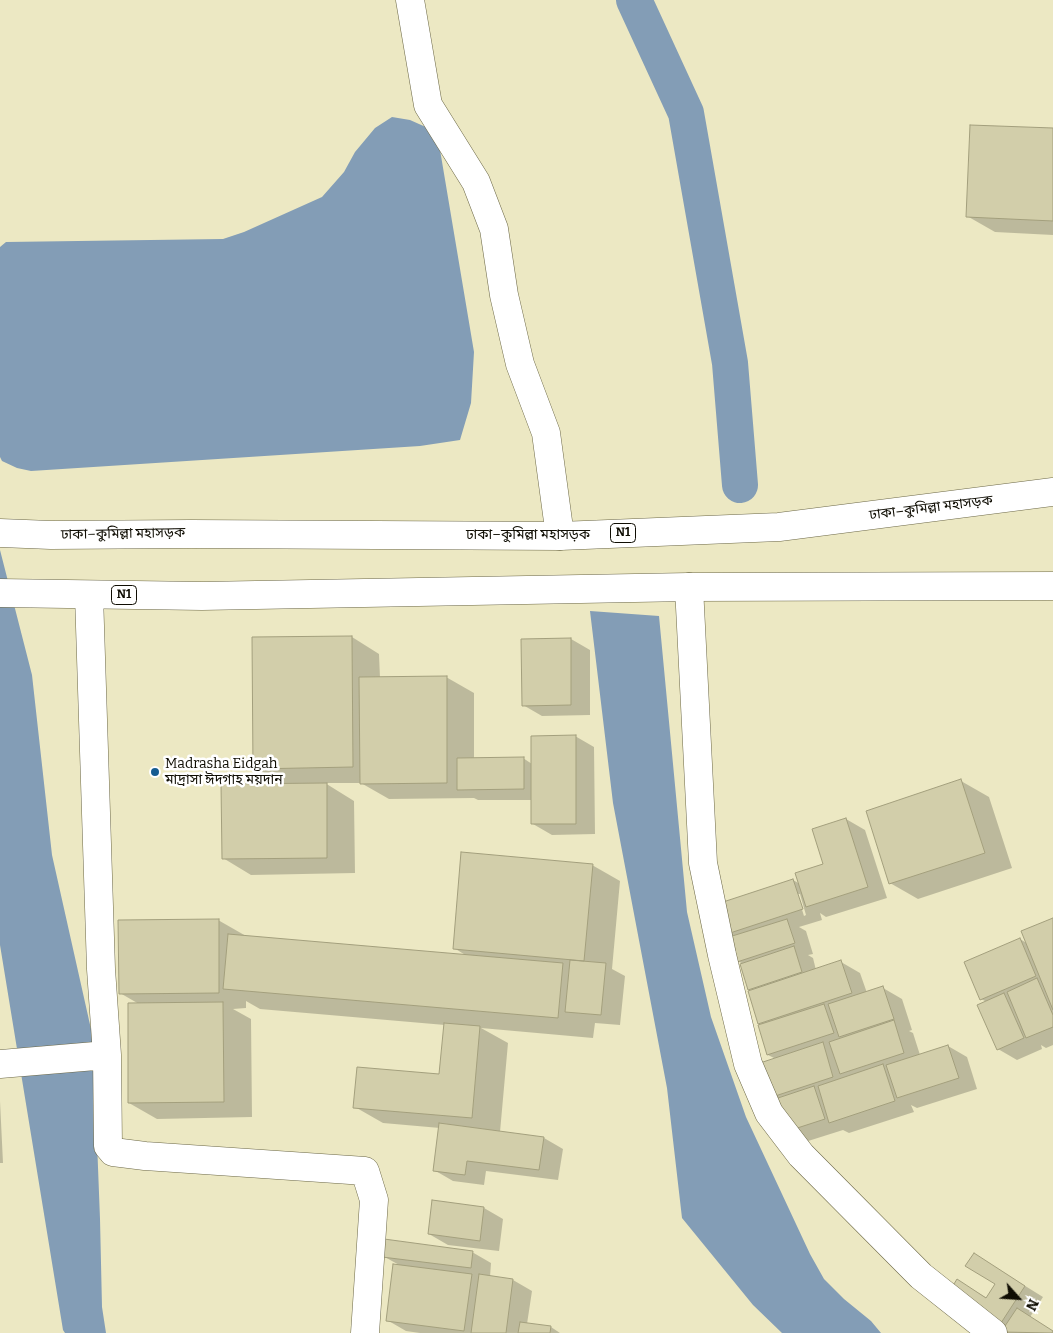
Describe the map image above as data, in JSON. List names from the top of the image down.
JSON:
{
  "streets": {
    "main road": ["ঢাকা–কুমিল্লা মহাসড়ক", "N1"]
  },
  "places": ["Madrasha Eidgah মাদ্রাসা ঈদগাহ ময়দান"],
  "north": "bottom right"
}
